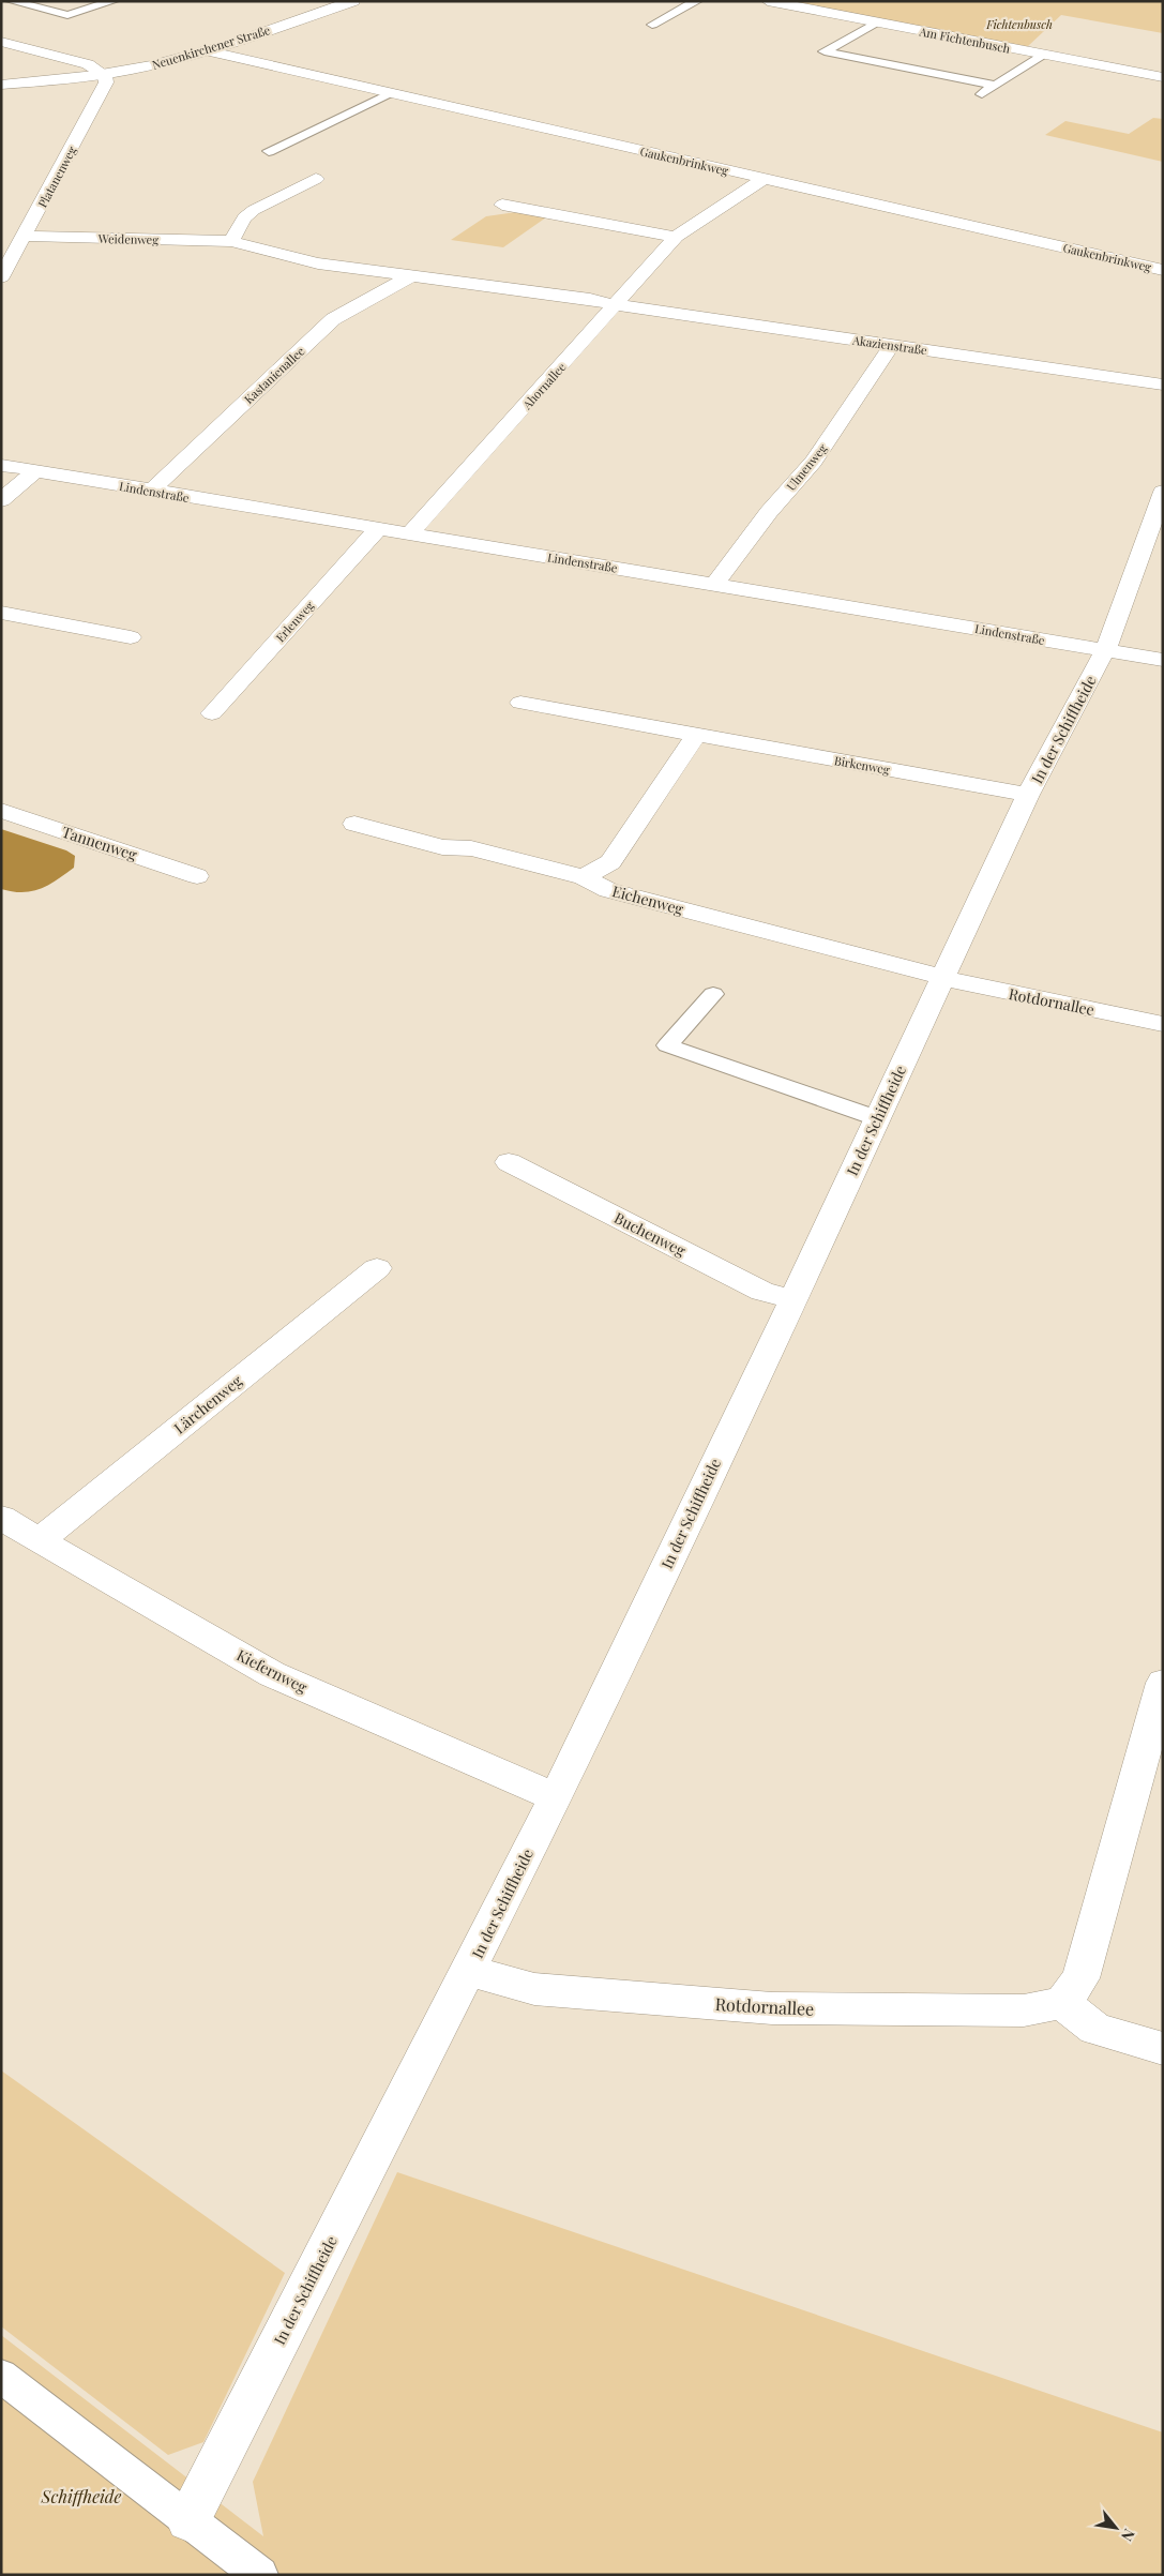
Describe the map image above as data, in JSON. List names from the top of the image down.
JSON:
{
  "streets": {
    "street": [
      "Am Fichtenbusch",
      "Neuenkirchener Straße",
      "Gaukenbrinkweg",
      "Platanenweg",
      "Weidenweg",
      "Akazienstraße",
      "Kastanienallee",
      "Ahornallee",
      "Ulmenweg",
      "Lindenstraße",
      "Erlenweg",
      "In der Schiffheide",
      "Birkenweg",
      "Tannenweg",
      "Eichenweg",
      "Rotdornallee",
      "Buchenweg",
      "Lärchenweg",
      "Kiefernweg"
    ]
  },
  "crossings": [
    ["Neuenkirchener Straße", "Gaukenbrinkweg"],
    ["Neuenkirchener Straße", "Platanenweg"],
    ["Gaukenbrinkweg", "Ahornallee"],
    ["Platanenweg", "Weidenweg"],
    ["Weidenweg", "Kastanienallee"],
    ["Akazienstraße", "Ahornallee"],
    ["Akazienstraße", "Ulmenweg"],
    ["Kastanienallee", "Lindenstraße"],
    ["Ahornallee", "Lindenstraße"],
    ["Ulmenweg", "Lindenstraße"],
    ["Lindenstraße", "Erlenweg"],
    ["Lindenstraße", "In der Schiffheide"],
    ["In der Schiffheide", "Birkenweg"],
    ["In der Schiffheide", "Eichenweg"],
    ["In der Schiffheide", "Rotdornallee"],
    ["In der Schiffheide", "Buchenweg"],
    ["In der Schiffheide", "Kiefernweg"],
    ["Eichenweg", "Rotdornallee"],
    ["Lärchenweg", "Kiefernweg"]
  ],
  "parks": ["Fichtenbusch", "Schiffheide"],
  "north": "bottom right"
}
